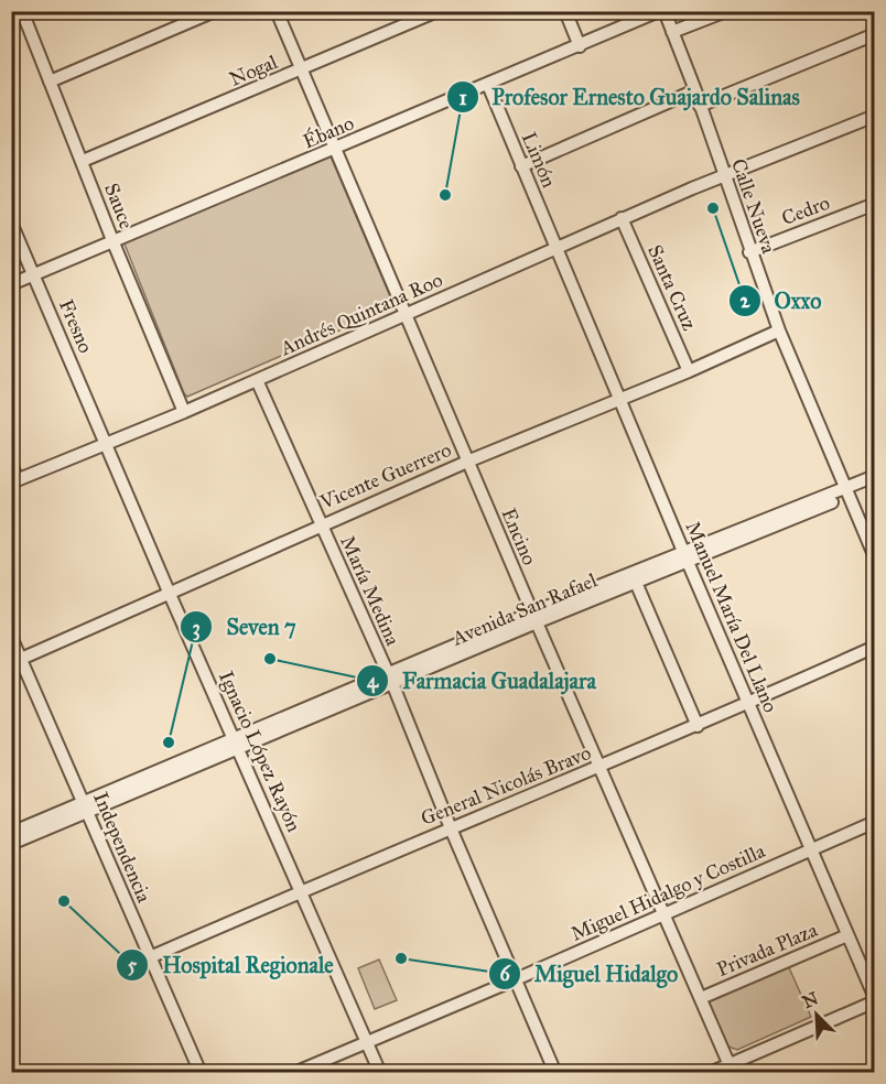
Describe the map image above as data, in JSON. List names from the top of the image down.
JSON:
{
  "streets": {
    "street": [
      "Nogal",
      "Ébano",
      "Limón",
      "Sauce",
      "Calle Nueva",
      "Cedro",
      "Santa Cruz",
      "Andrés Quintana Roo",
      "Fresno",
      "Vicente Guerrero",
      "Encino",
      "María Medina",
      "Avenida San Rafael",
      "Manuel María Del Llano",
      "Ignacio López Rayón",
      "General Nicolás Bravo",
      "Independencia",
      "Miguel Hidalgo y Costilla",
      "Privada Plaza"
    ]
  },
  "crossings": [
    ["Nogal", "Sauce"],
    ["Nogal", "Encino"],
    ["Ébano", "Limón"],
    ["Ébano", "Sauce"],
    ["Ébano", "Fresno"],
    ["Ébano", "Encino"],
    ["Limón", "Andrés Quintana Roo"],
    ["Limón", "Manuel María Del Llano"],
    ["Sauce", "Andrés Quintana Roo"],
    ["Calle Nueva", "Cedro"],
    ["Calle Nueva", "Andrés Quintana Roo"],
    ["Calle Nueva", "Vicente Guerrero"],
    ["Calle Nueva", "Avenida San Rafael"],
    ["Santa Cruz", "Andrés Quintana Roo"],
    ["Santa Cruz", "Vicente Guerrero"],
    ["Andrés Quintana Roo", "Fresno"],
    ["Andrés Quintana Roo", "Encino"],
    ["Andrés Quintana Roo", "María Medina"],
    ["Andrés Quintana Roo", "Manuel María Del Llano"],
    ["Andrés Quintana Roo", "Ignacio López Rayón"],
    ["Fresno", "Ignacio López Rayón"],
    ["Vicente Guerrero", "Encino"],
    ["Vicente Guerrero", "María Medina"],
    ["Vicente Guerrero", "Manuel María Del Llano"],
    ["Vicente Guerrero", "Ignacio López Rayón"],
    ["Vicente Guerrero", "Independencia"],
    ["Encino", "Avenida San Rafael"],
    ["Encino", "General Nicolás Bravo"],
    ["Encino", "Miguel Hidalgo y Costilla"],
    ["Encino", "Privada Plaza"],
    ["María Medina", "Avenida San Rafael"],
    ["María Medina", "General Nicolás Bravo"],
    ["María Medina", "Miguel Hidalgo y Costilla"],
    ["Avenida San Rafael", "Manuel María Del Llano"],
    ["Avenida San Rafael", "Ignacio López Rayón"],
    ["Avenida San Rafael", "Independencia"],
    ["Manuel María Del Llano", "General Nicolás Bravo"],
    ["Manuel María Del Llano", "Miguel Hidalgo y Costilla"],
    ["Manuel María Del Llano", "Privada Plaza"],
    ["Ignacio López Rayón", "General Nicolás Bravo"],
    ["Ignacio López Rayón", "Miguel Hidalgo y Costilla"],
    ["General Nicolás Bravo", "Independencia"]
  ],
  "places": [
    "Profesor Ernesto Guajardo Salinas",
    "Oxxo",
    "Farmacia Guadalajara",
    "Seven 7",
    "Hospital Regionale",
    "Miguel Hidalgo"
  ],
  "north": "top left"
}
